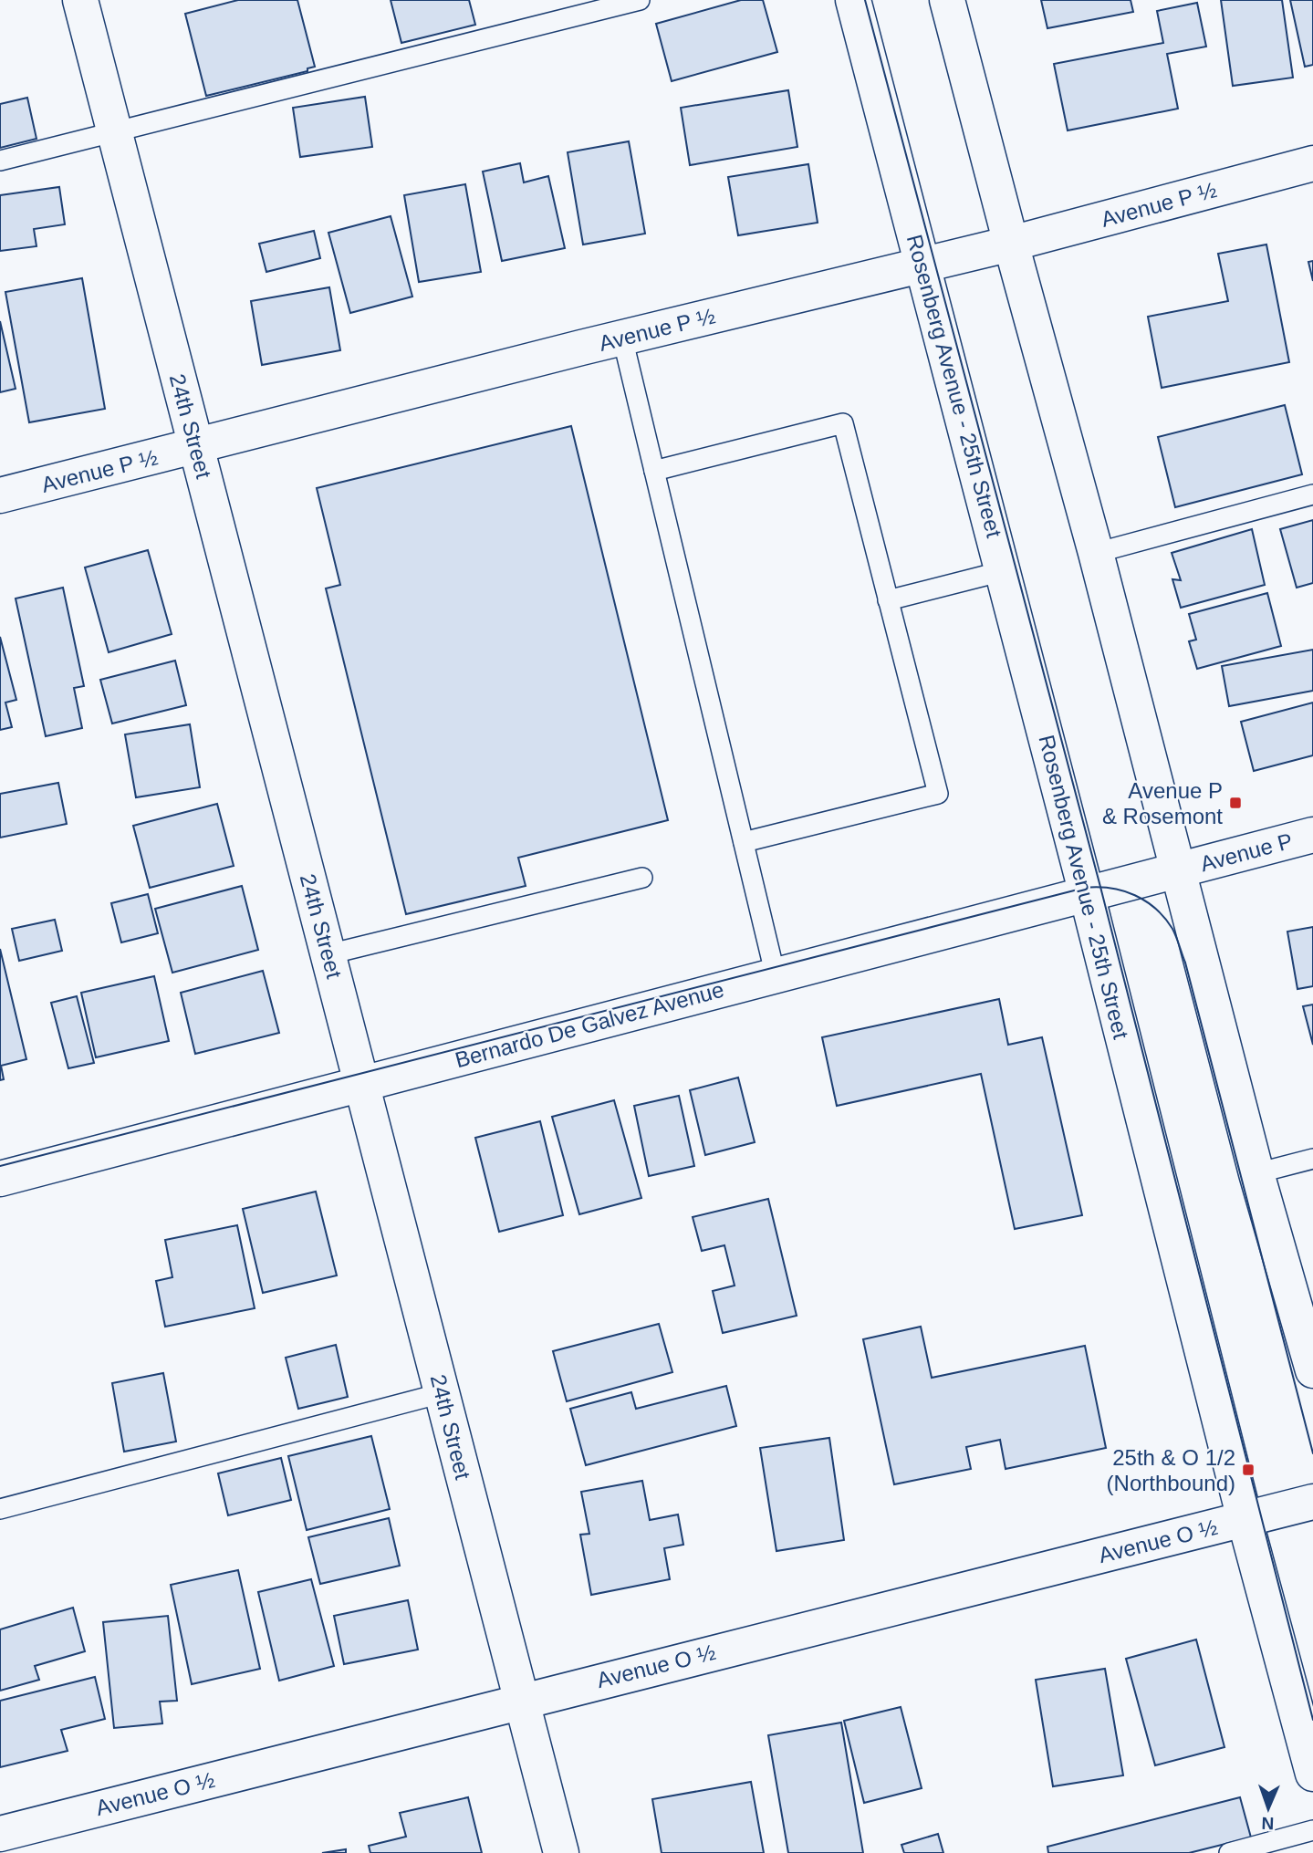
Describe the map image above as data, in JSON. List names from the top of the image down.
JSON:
{
  "streets": {
    "street": [
      "Avenue P ½",
      "Rosenberg Avenue - 25th Street",
      "24th Street",
      "Avenue P",
      "Bernardo De Galvez Avenue",
      "Avenue O ½"
    ]
  },
  "crossings": [
    ["Avenue P ½", "Rosenberg Avenue - 25th Street"],
    ["Avenue P ½", "24th Street"],
    ["Rosenberg Avenue - 25th Street", "Bernardo De Galvez Avenue"],
    ["Rosenberg Avenue - 25th Street", "Avenue O ½"],
    ["24th Street", "Bernardo De Galvez Avenue"],
    ["24th Street", "Avenue O ½"],
    ["Avenue P", "Bernardo De Galvez Avenue"]
  ],
  "places": {
    "transit": ["Avenue P & Rosemont", "25th & O 1/2 (Northbound)"]
  },
  "north": "bottom"
}
